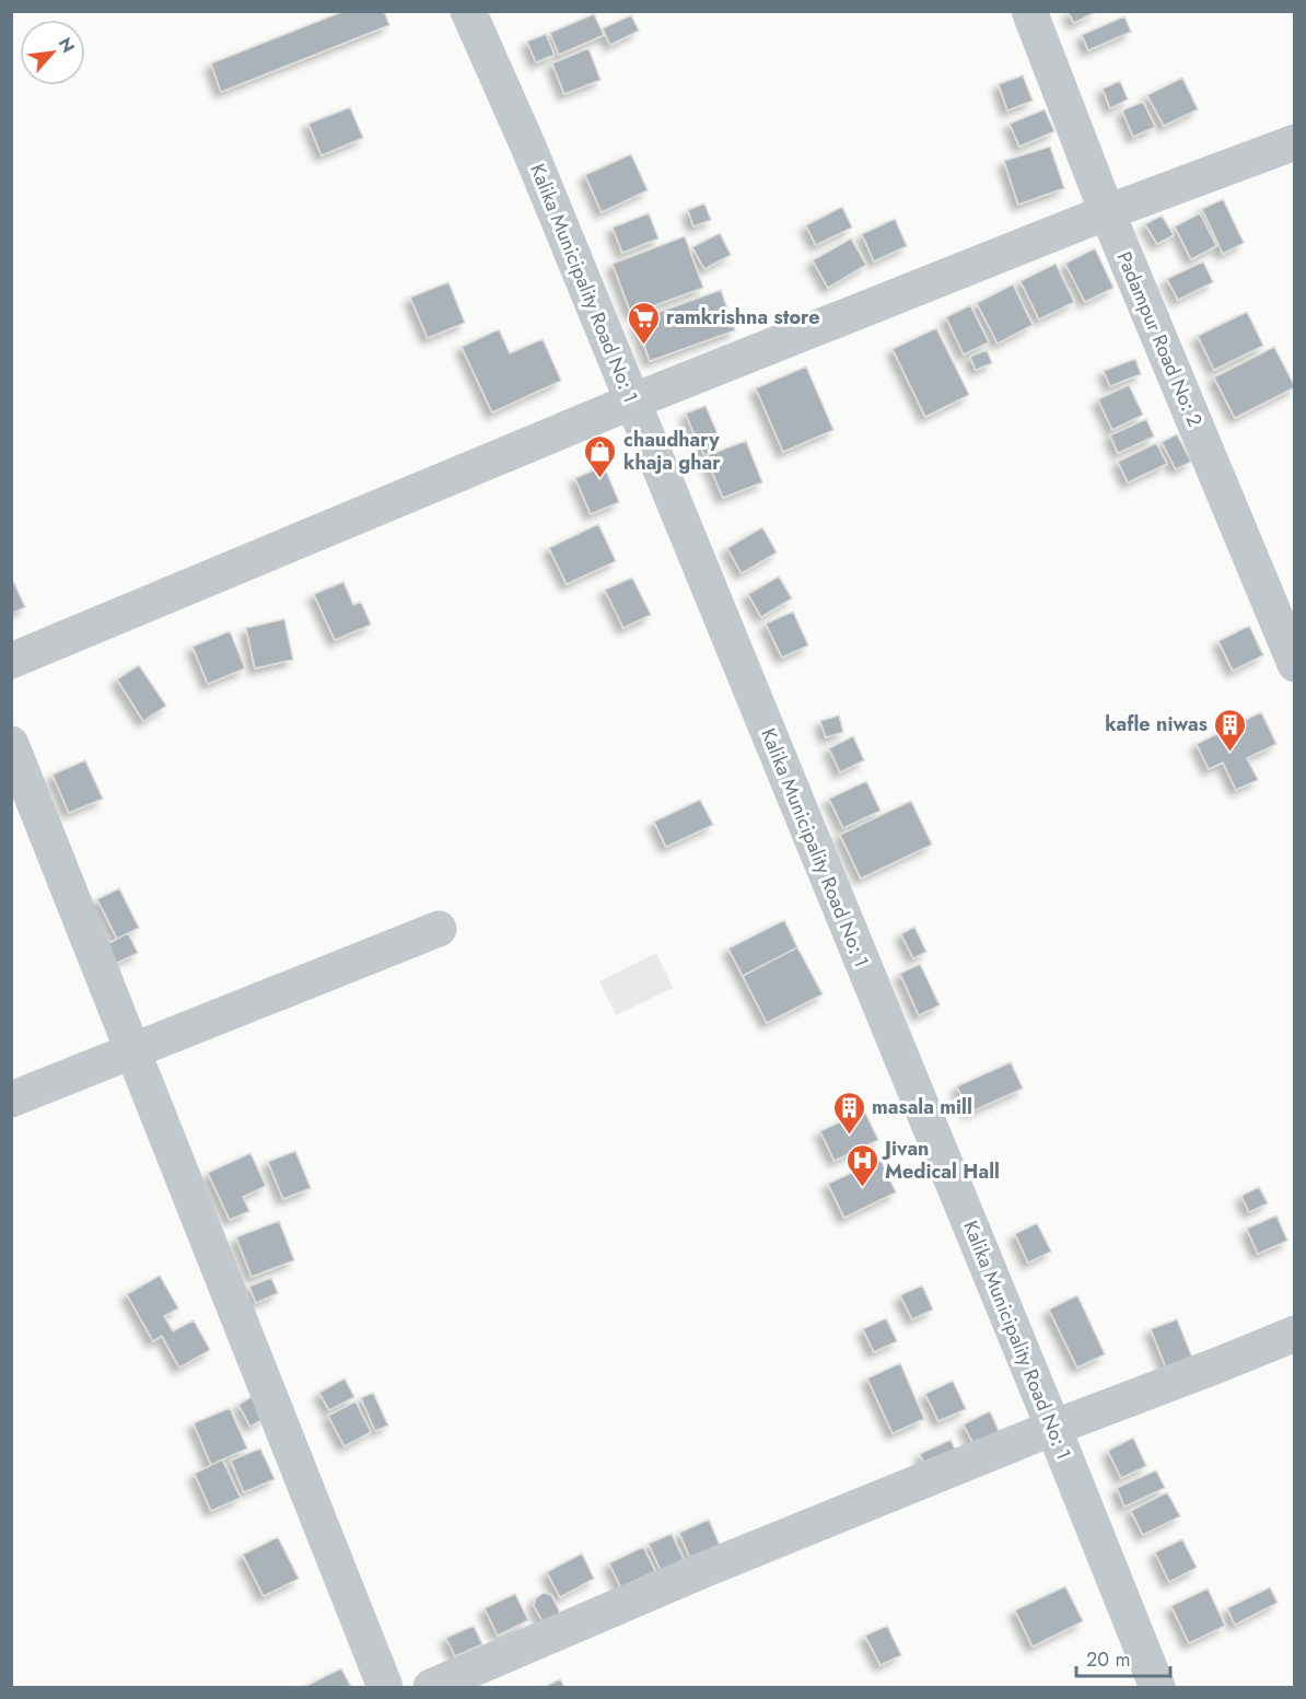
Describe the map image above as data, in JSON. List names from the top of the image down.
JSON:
{
  "streets": {
    "street": ["Kalika Municipality Road No: 1", "Padampur Road No: 2"]
  },
  "places": {
    "supermarket": ["ramkrishna store"],
    "shop": ["chaudhary khaja ghar"],
    "building": ["kafle niwas", "masala mill"],
    "hospital": ["Jivan Medical Hall"]
  },
  "scale_bar": "20 m",
  "north": "top right"
}
